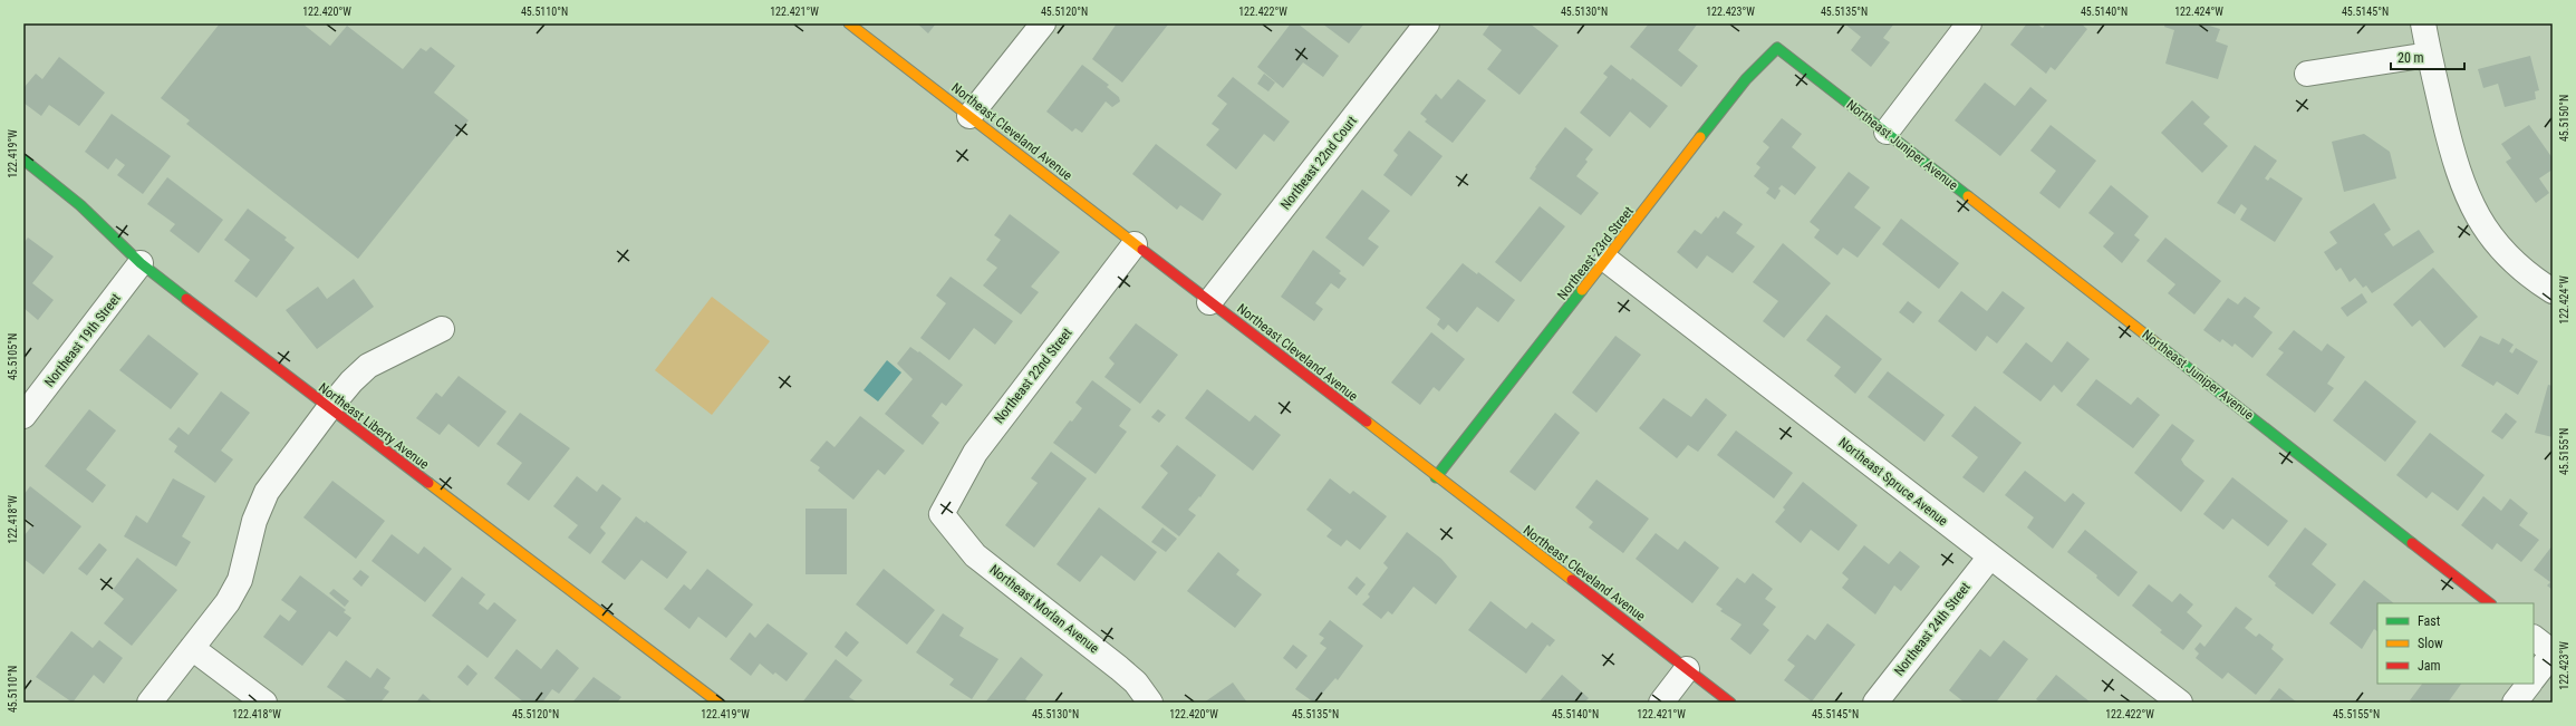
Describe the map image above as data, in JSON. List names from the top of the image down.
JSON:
{
  "streets": {
    "street": [
      "Northeast Cleveland Avenue",
      "Northeast Juniper Avenue",
      "Northeast 22nd Court",
      "Northeast 23rd Street",
      "Northeast 19th Street",
      "Northeast 22nd Street",
      "Northeast Liberty Avenue",
      "Northeast Spruce Avenue",
      "Northeast Morlan Avenue",
      "Northeast 24th Street"
    ]
  },
  "crossings": [
    ["Northeast Cleveland Avenue", "Northeast 22nd Court"],
    ["Northeast Cleveland Avenue", "Northeast 23rd Street"],
    ["Northeast Cleveland Avenue", "Northeast 22nd Street"],
    ["Northeast Juniper Avenue", "Northeast 23rd Street"],
    ["Northeast 23rd Street", "Northeast Spruce Avenue"],
    ["Northeast 19th Street", "Northeast Liberty Avenue"],
    ["Northeast 22nd Street", "Northeast Morlan Avenue"],
    ["Northeast Spruce Avenue", "Northeast 24th Street"]
  ],
  "legend": ["Fast", "Slow", "Jam"],
  "scale_bar": "20 m",
  "coordinates": [
    "122.420°W",
    "45.5110°N",
    "122.421°W",
    "45.5120°N",
    "122.422°W",
    "45.5130°N",
    "122.423°W",
    "45.5135°N",
    "45.5140°N",
    "122.424°W",
    "45.5145°N",
    "45.5150°N",
    "122.419°W",
    "45.5105°N",
    "45.5155°N",
    "122.418°W"
  ]
}
